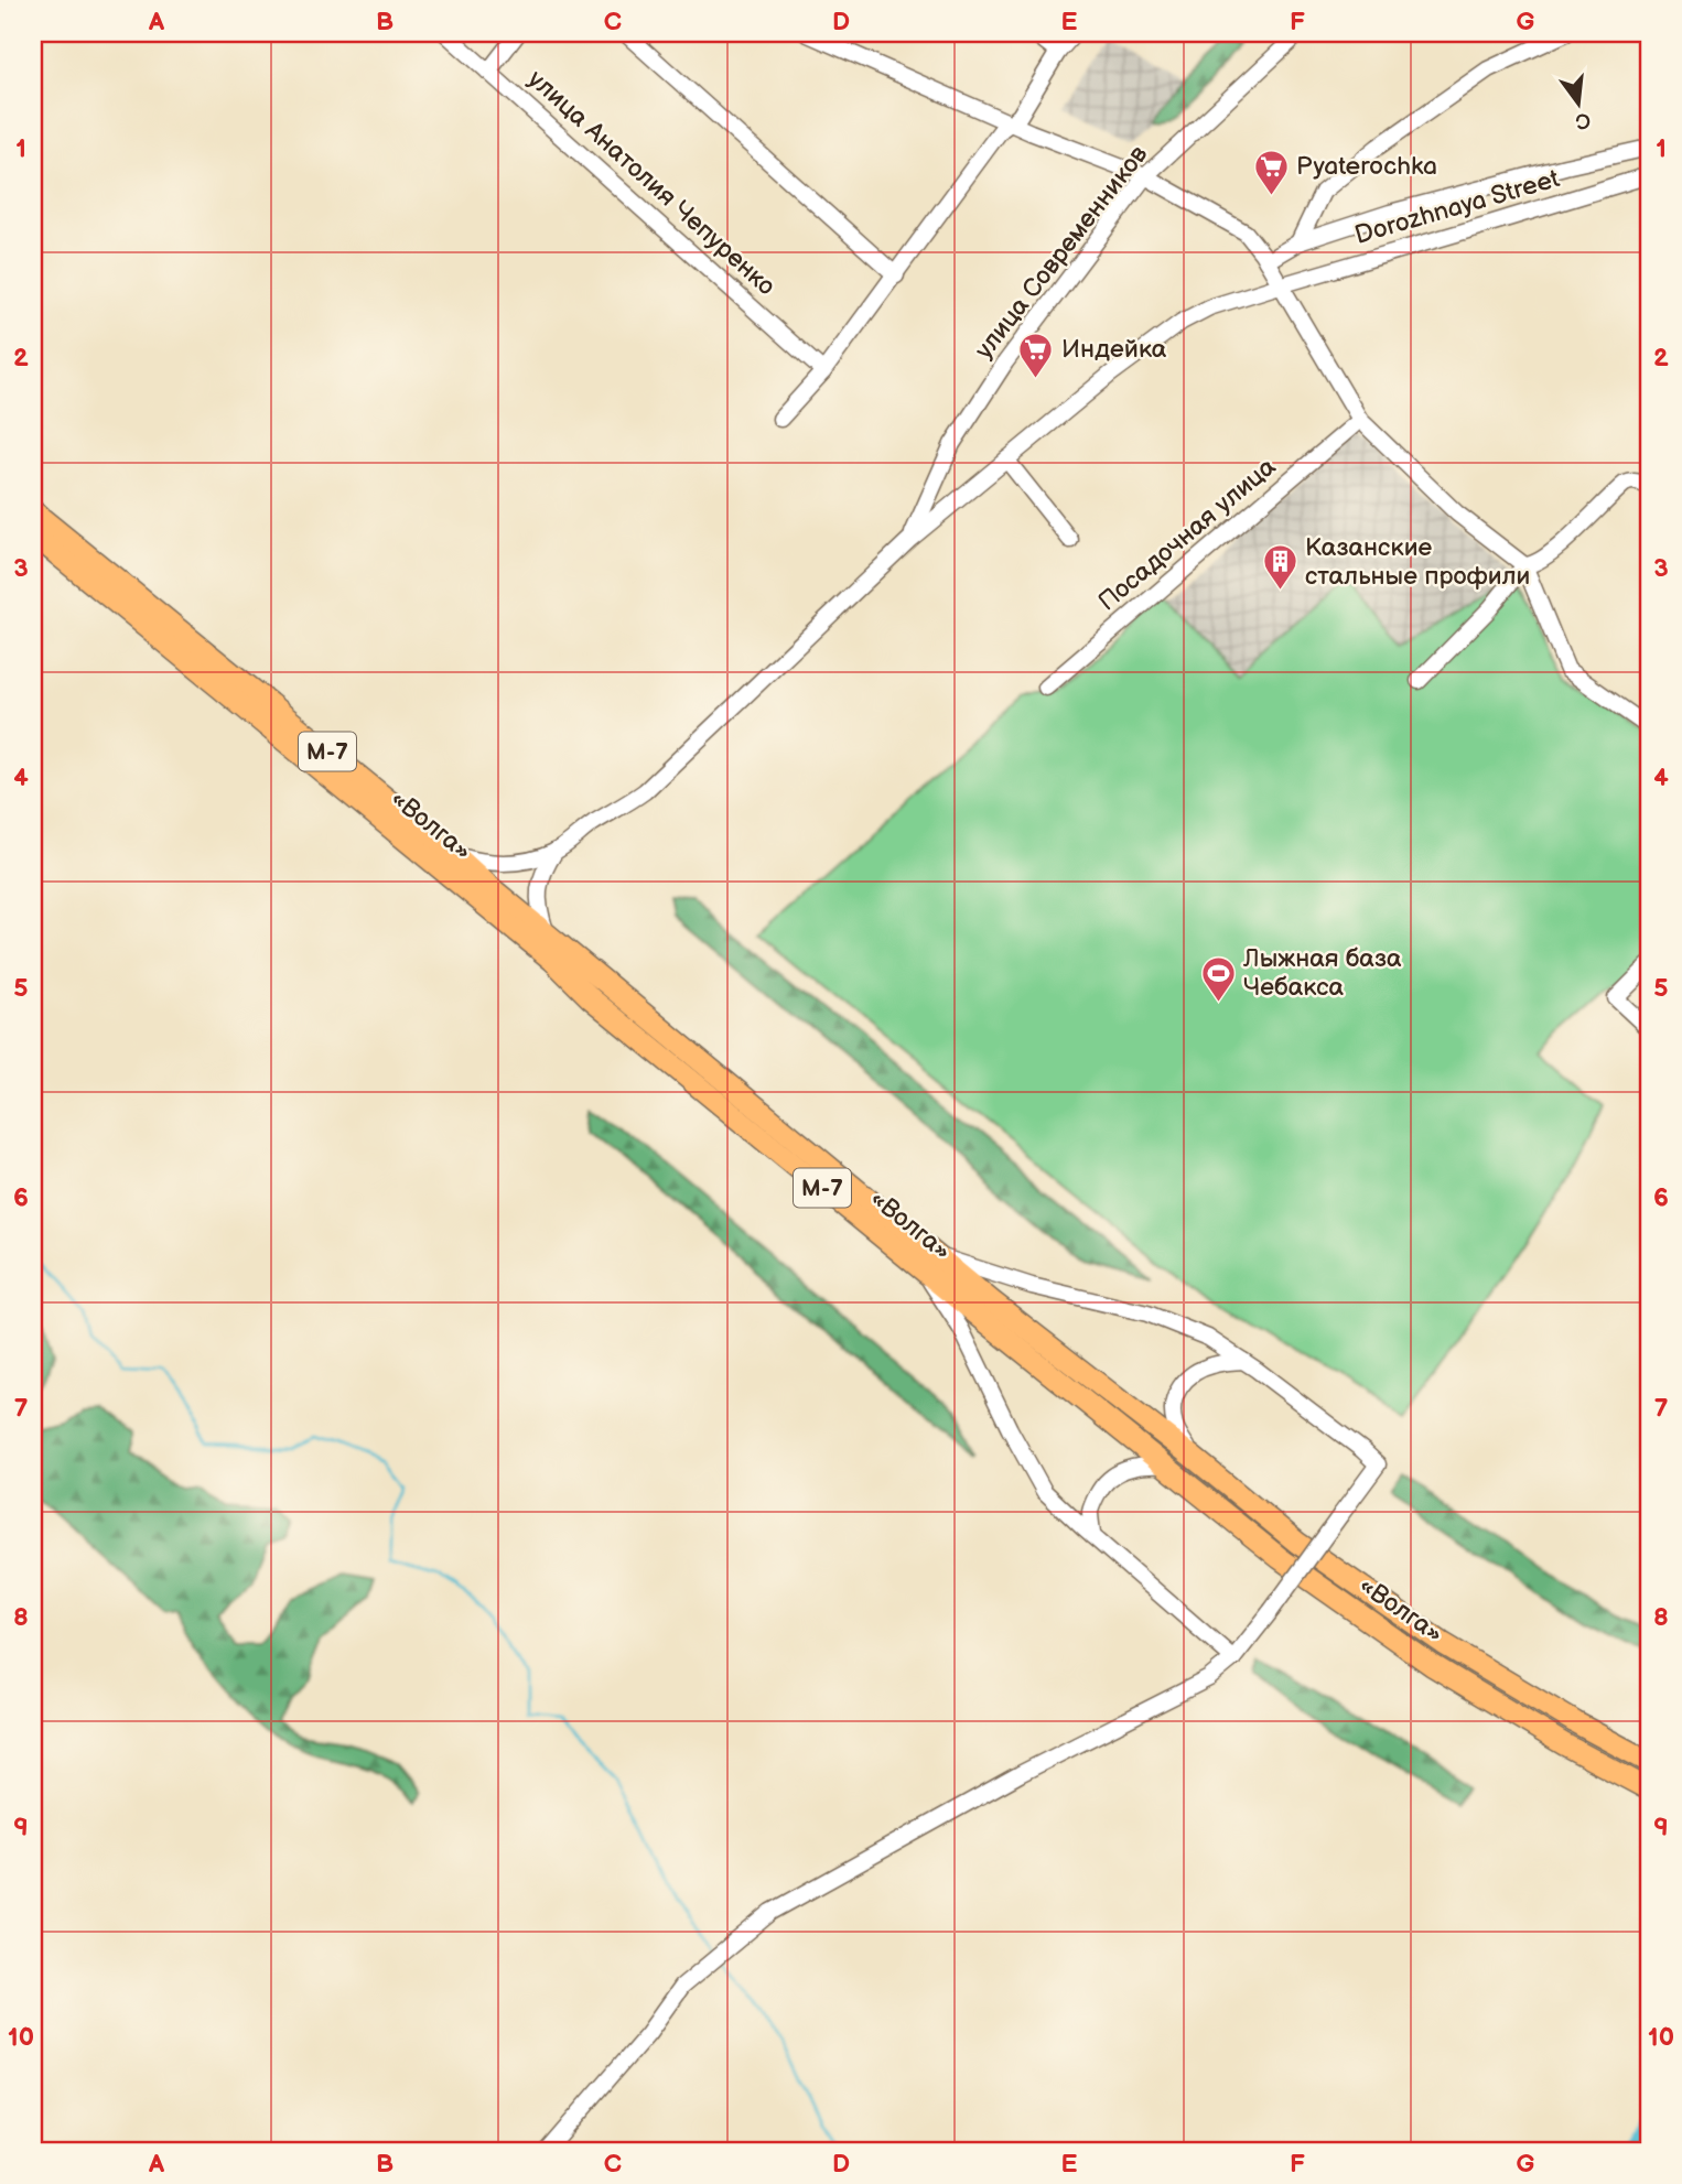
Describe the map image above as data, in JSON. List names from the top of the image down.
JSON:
{
  "streets": {
    "highway": ["М-7", "«Волга»"],
    "street": [
      "улица Анатолия Чепуренко",
      "Dorozhnaya Street",
      "улица Современников",
      "Посадочная улица"
    ]
  },
  "crossings": [
    ["Dorozhnaya Street", "улица Современников"]
  ],
  "places": {
    "supermarket": ["Pyaterochka", "Индейка"],
    "building": ["Казанские стальные профили"],
    "sports": ["Лыжная база Чебакса"]
  },
  "north": "bottom",
  "grid": {
    "columns": [
      "A",
      "B",
      "C",
      "D",
      "E",
      "F",
      "G"
    ],
    "rows": [
      "1",
      "2",
      "3",
      "4",
      "5",
      "6",
      "7",
      "8",
      "9",
      "10"
    ]
  }
}
